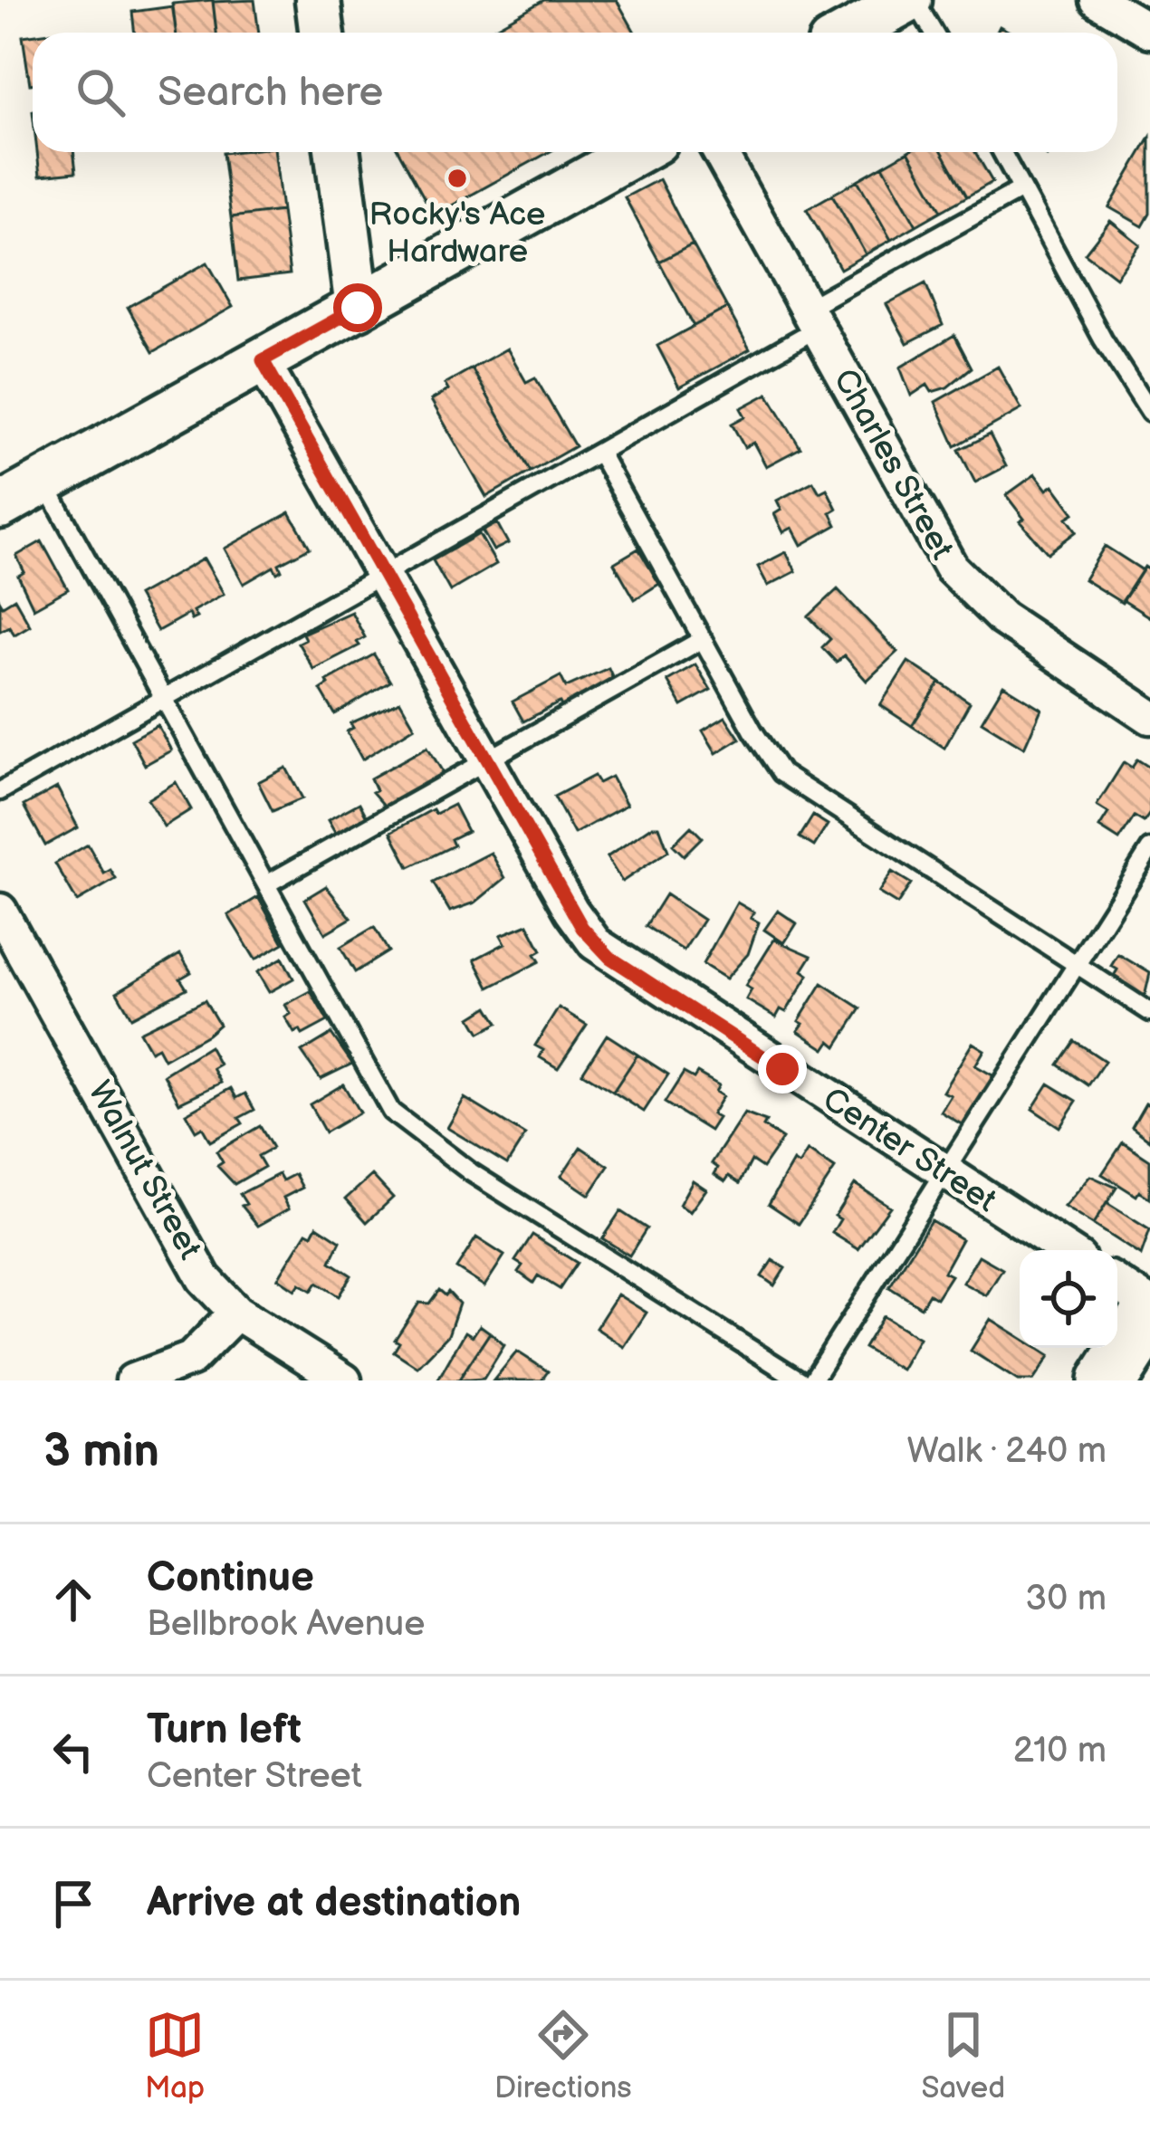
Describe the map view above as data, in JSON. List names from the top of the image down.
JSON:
{
  "streets": {
    "street": ["Charles Street", "Center Street", "Walnut Street"]
  },
  "places": ["Rocky's Ace Hardware"],
  "page": {
    "search": "Search here",
    "heading": ["3 min", "Walk · 240 m"],
    "list": [
      ["Continue", "Bellbrook Avenue", "30 m"],
      ["Turn left", "Center Street", "210 m"],
      "Arrive at destination"
    ],
    "nav": ["Map", "Directions", "Saved"]
  }
}
